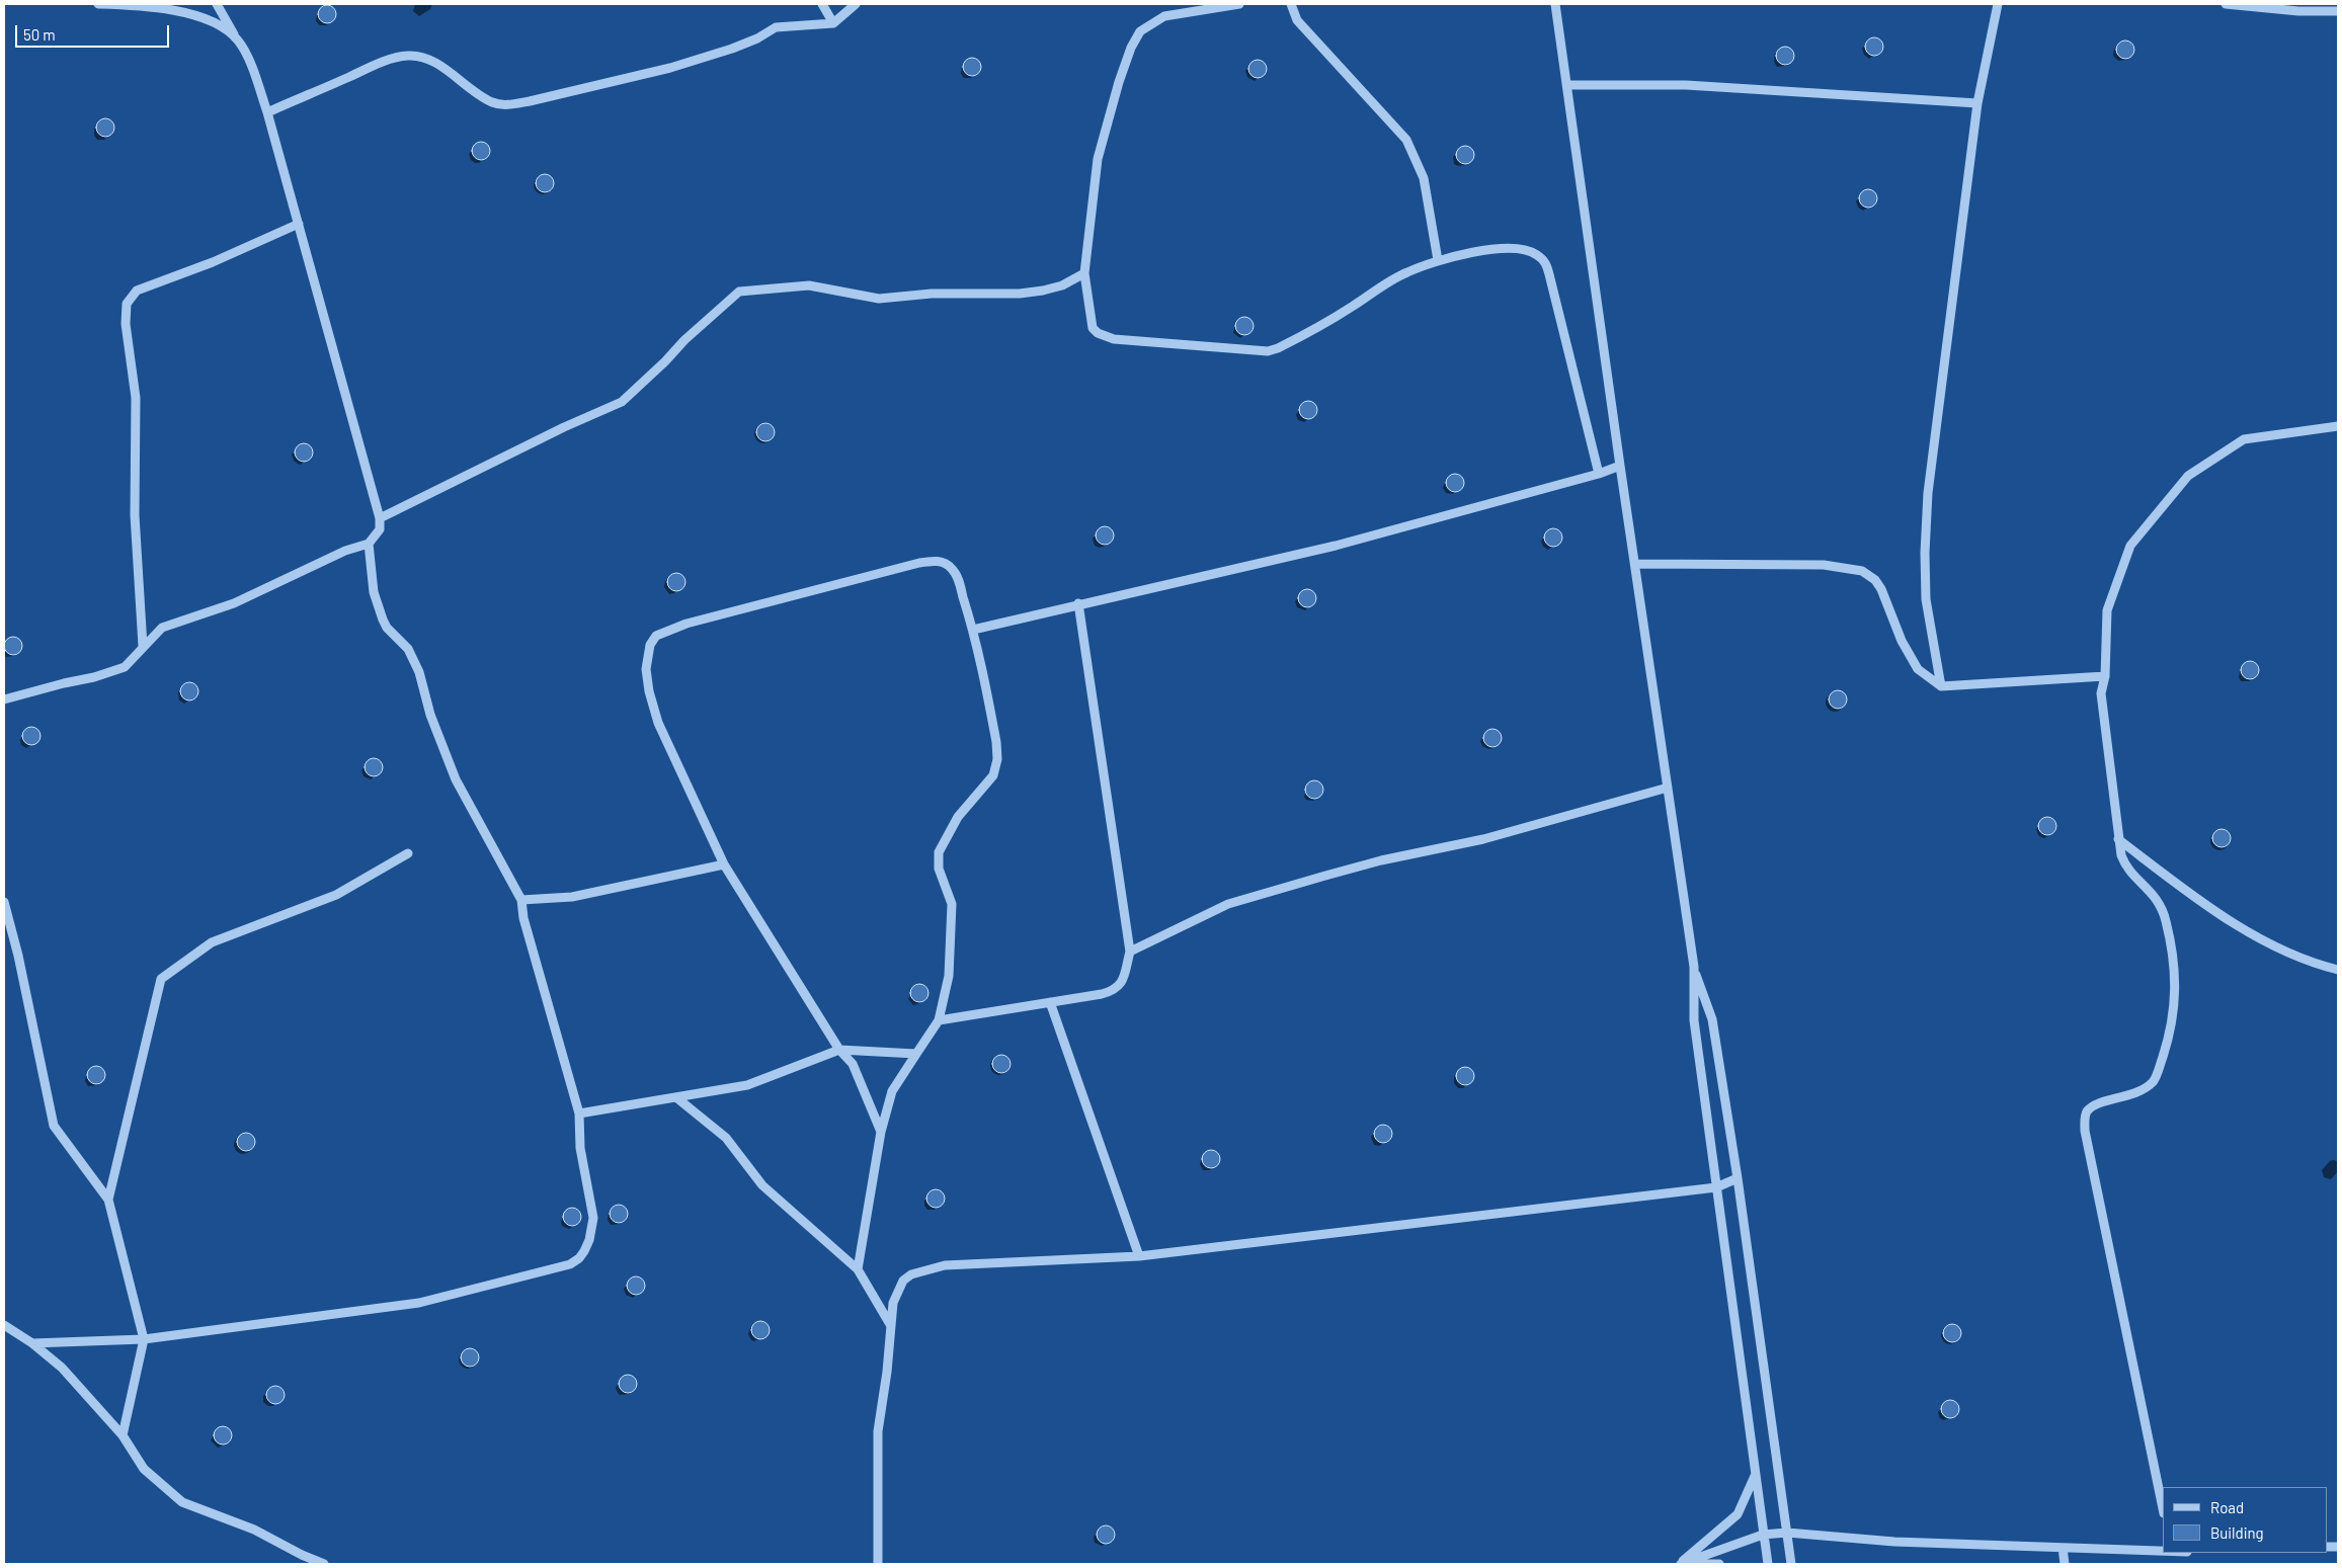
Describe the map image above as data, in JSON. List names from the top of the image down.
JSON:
{
  "legend": ["Road", "Building"],
  "scale_bar": "50 m"
}
